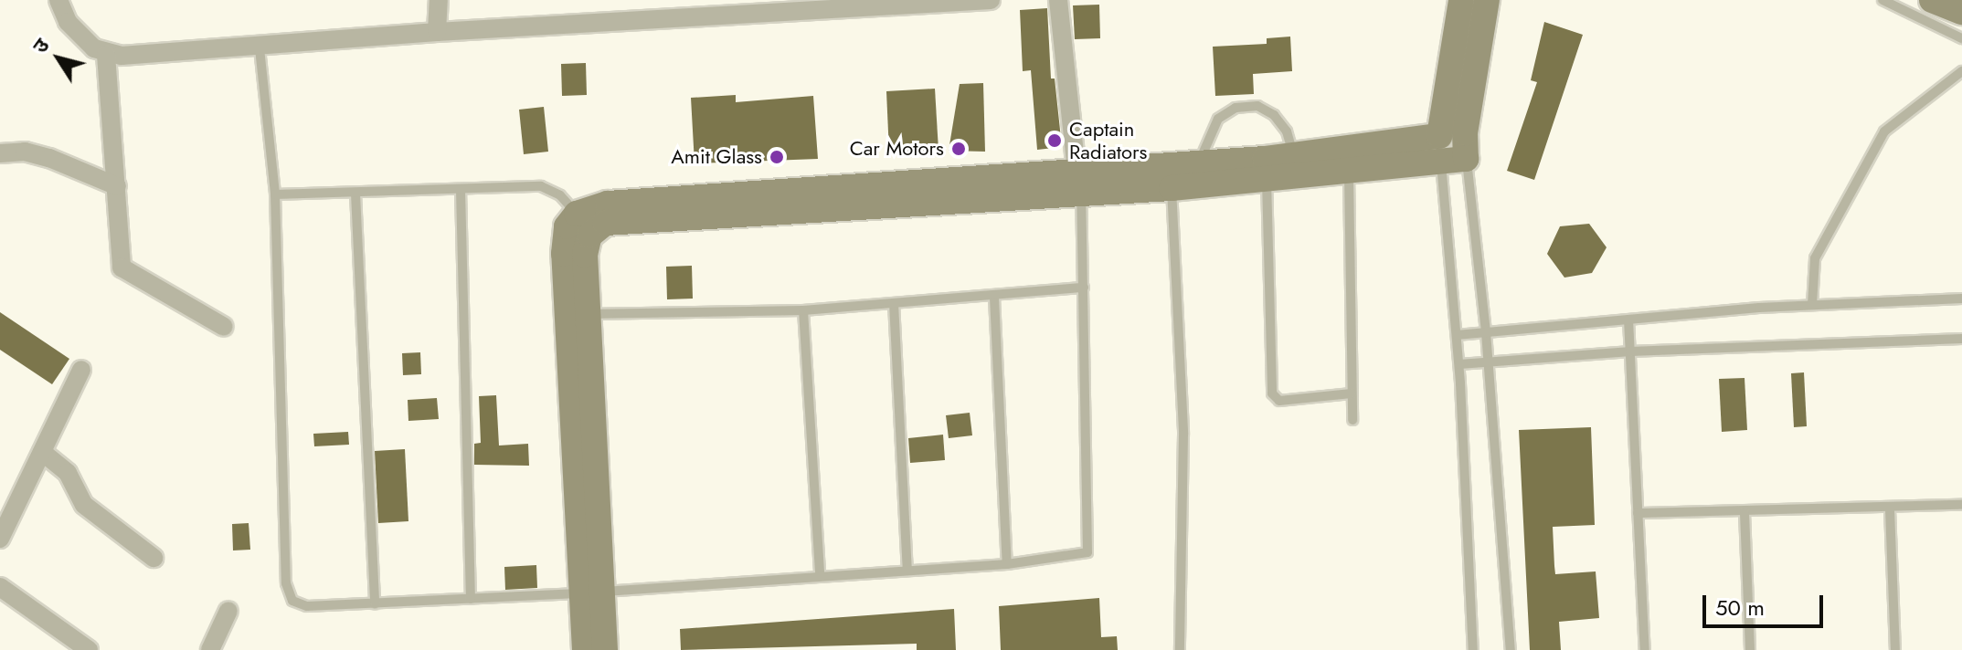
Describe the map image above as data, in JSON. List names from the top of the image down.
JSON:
{
  "places": ["Captain Radiators", "Car Motors", "Amit Glass"],
  "scale_bar": "50 m",
  "north": "top left"
}
